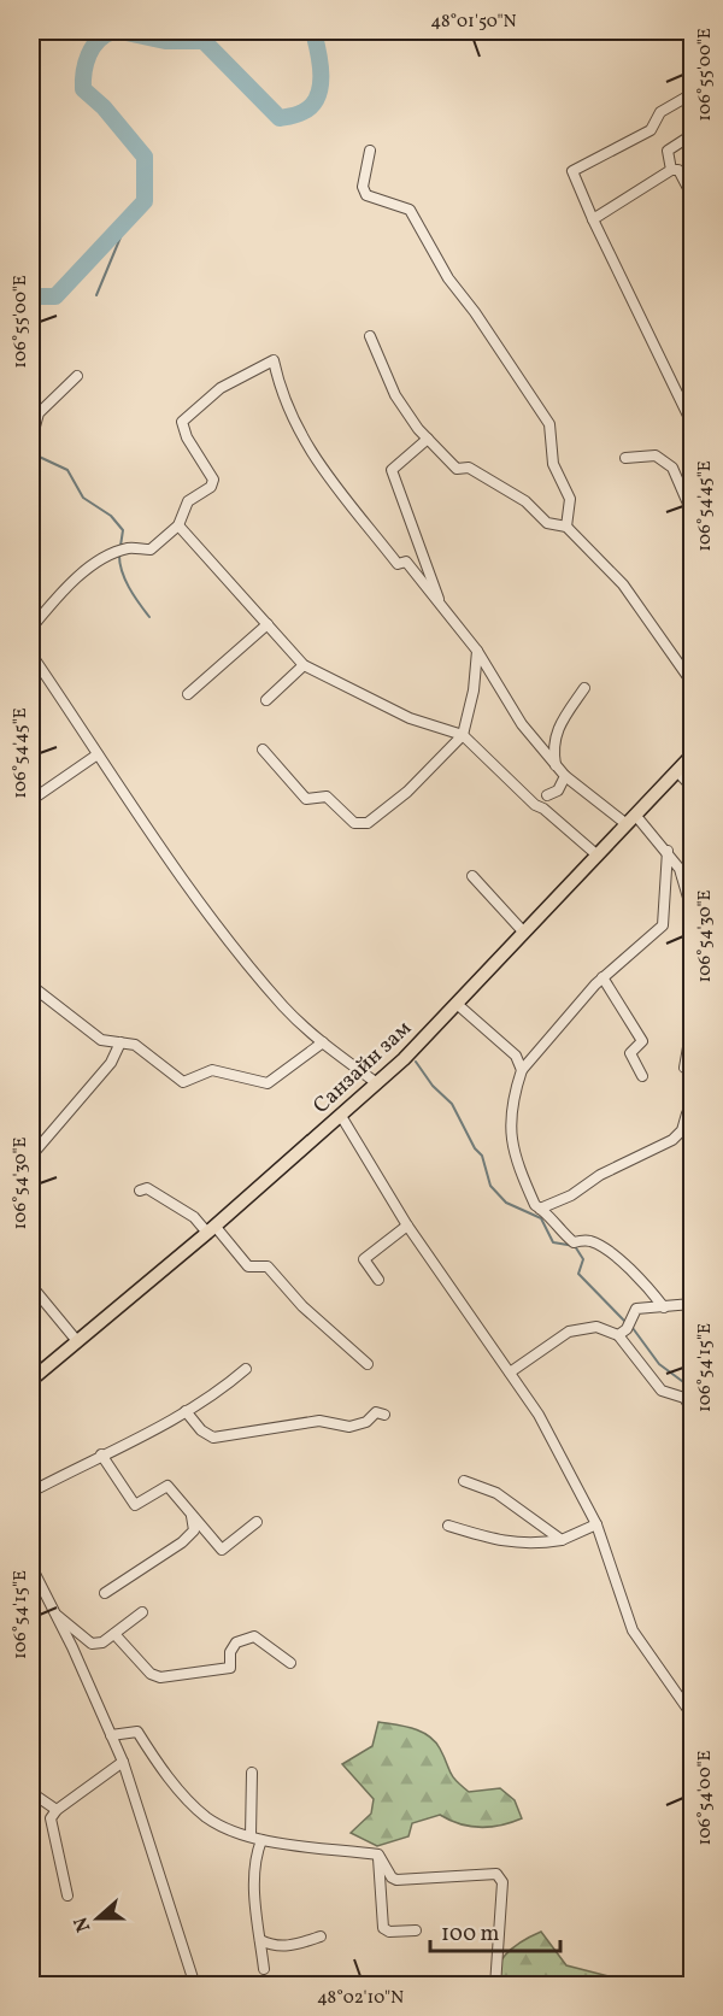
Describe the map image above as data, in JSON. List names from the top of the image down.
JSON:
{
  "streets": {
    "main road": ["Санзайн зам"]
  },
  "scale_bar": "100 m",
  "north": "left",
  "coordinates": [
    "48°01'50\"N",
    "106°55'00\"E",
    "106°54'45\"E",
    "106°54'30\"E",
    "106°54'15\"E",
    "106°54'00\"E",
    "48°02'10\"N"
  ]
}
